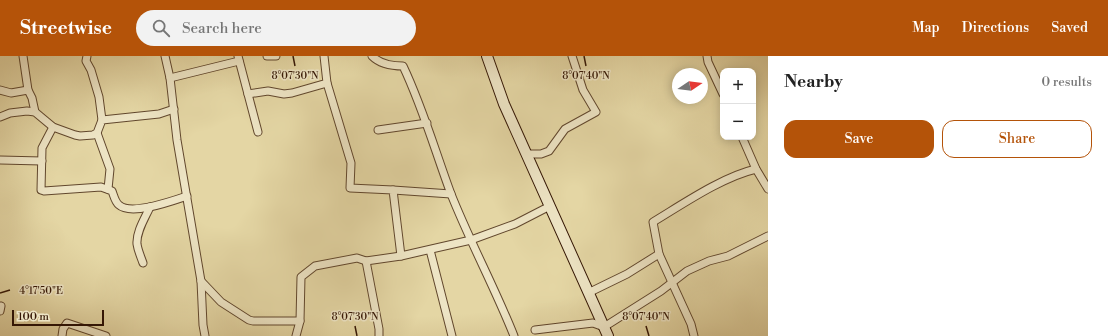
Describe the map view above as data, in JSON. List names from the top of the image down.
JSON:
{
  "scale_bar": "100 m",
  "north": "right",
  "page": {
    "header": "Streetwise",
    "search": "Search here",
    "nav": ["Map", "Directions", "Saved"],
    "heading": ["Nearby", "0 results"],
    "map_buttons": ["+", "−"],
    "buttons": ["Save", "Share"],
    "scale": "100 m"
  },
  "coordinates": ["8°07'30\"N", "8°07'40\"N", "4°17'50\"E"]
}
